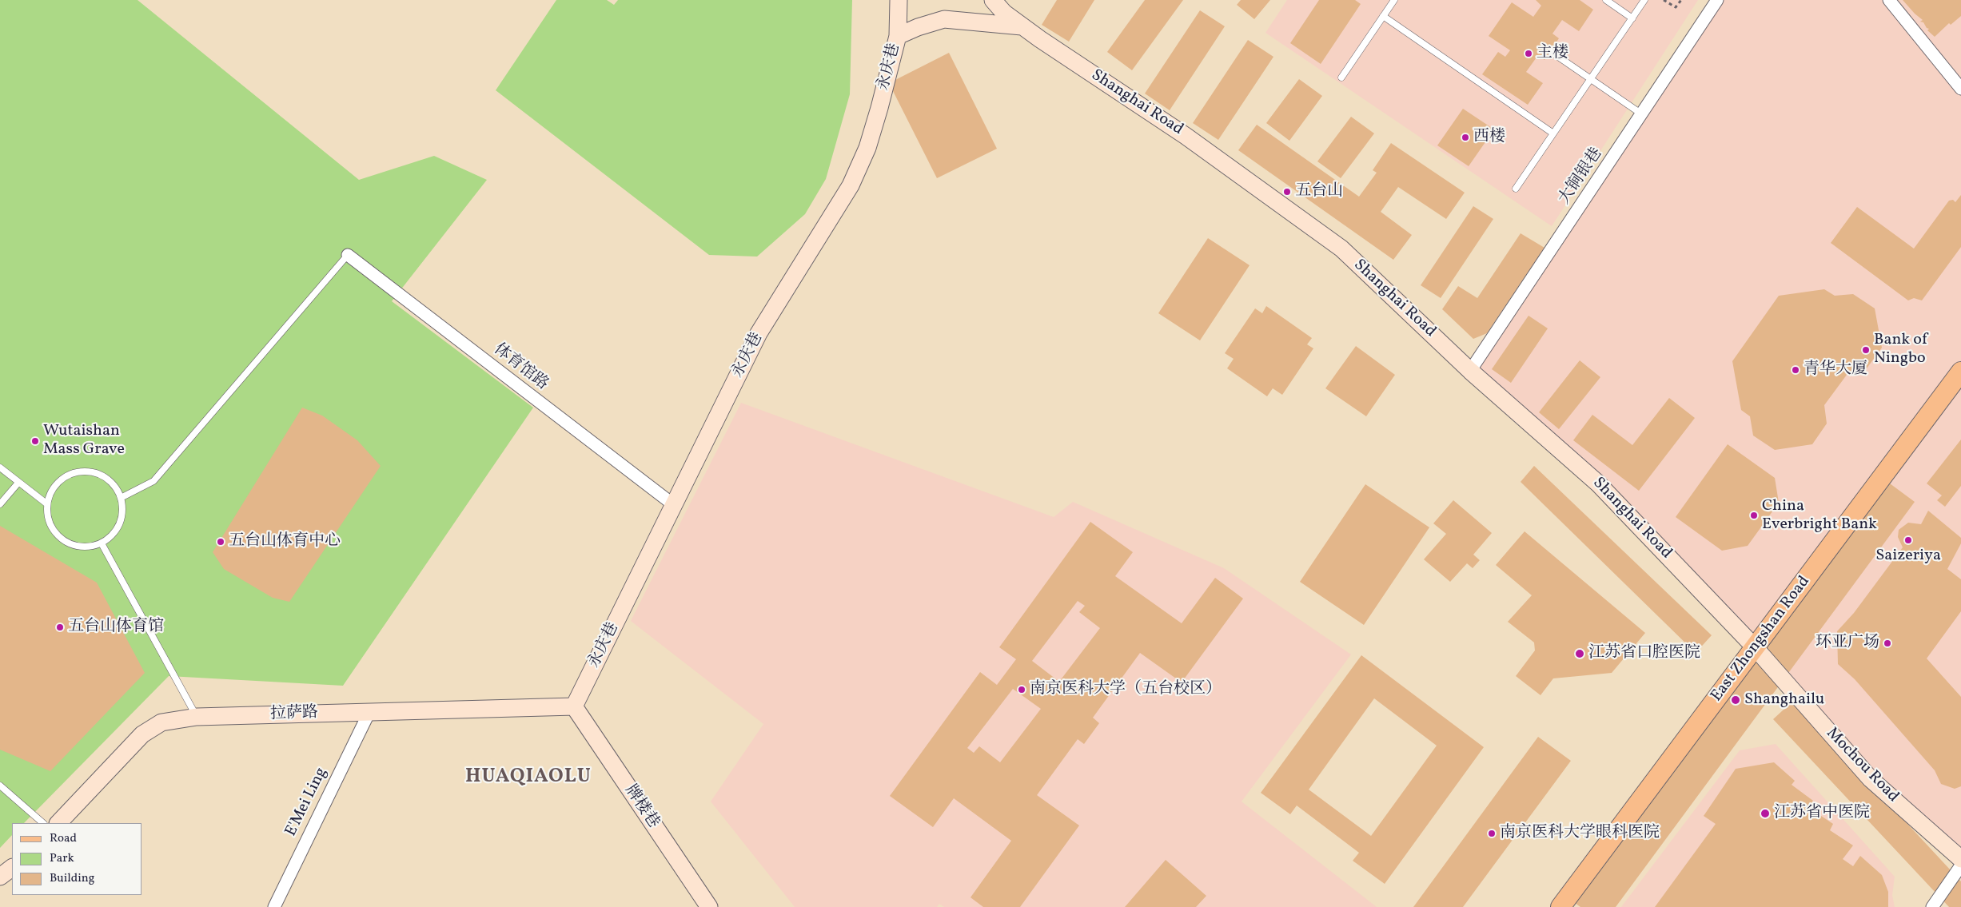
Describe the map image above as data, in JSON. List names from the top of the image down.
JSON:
{
  "streets": {
    "main road": ["East Zhongshan Road"],
    "street": [
      "永庆巷",
      "Shanghai Road",
      "大锏银巷",
      "体育馆路",
      "拉萨路",
      "Mochou Road",
      "E'Mei Ling",
      "牌楼巷"
    ]
  },
  "crossings": [
    ["永庆巷", "体育馆路"],
    ["永庆巷", "拉萨路"],
    ["永庆巷", "牌楼巷"],
    ["Shanghai Road", "大锏银巷"],
    ["Shanghai Road", "East Zhongshan Road"],
    ["Shanghai Road", "Mochou Road"],
    ["East Zhongshan Road", "Mochou Road"],
    ["拉萨路", "E'Mei Ling"],
    ["拉萨路", "牌楼巷"]
  ],
  "districts": ["HUAQIAOLU"],
  "places": [
    "主楼",
    "西楼",
    "五台山",
    "Bank of Ningbo",
    "青华大厦",
    "Wutaishan Mass Grave",
    "China Everbright Bank",
    "Saizeriya",
    "五台山体育中心",
    "五台山体育馆",
    "环亚广场",
    "江苏省口腔医院",
    "南京医科大学（五台校区）",
    "Shanghailu",
    "江苏省中医院",
    "南京医科大学眼科医院"
  ],
  "legend": ["Road", "Park", "Building"]
}
